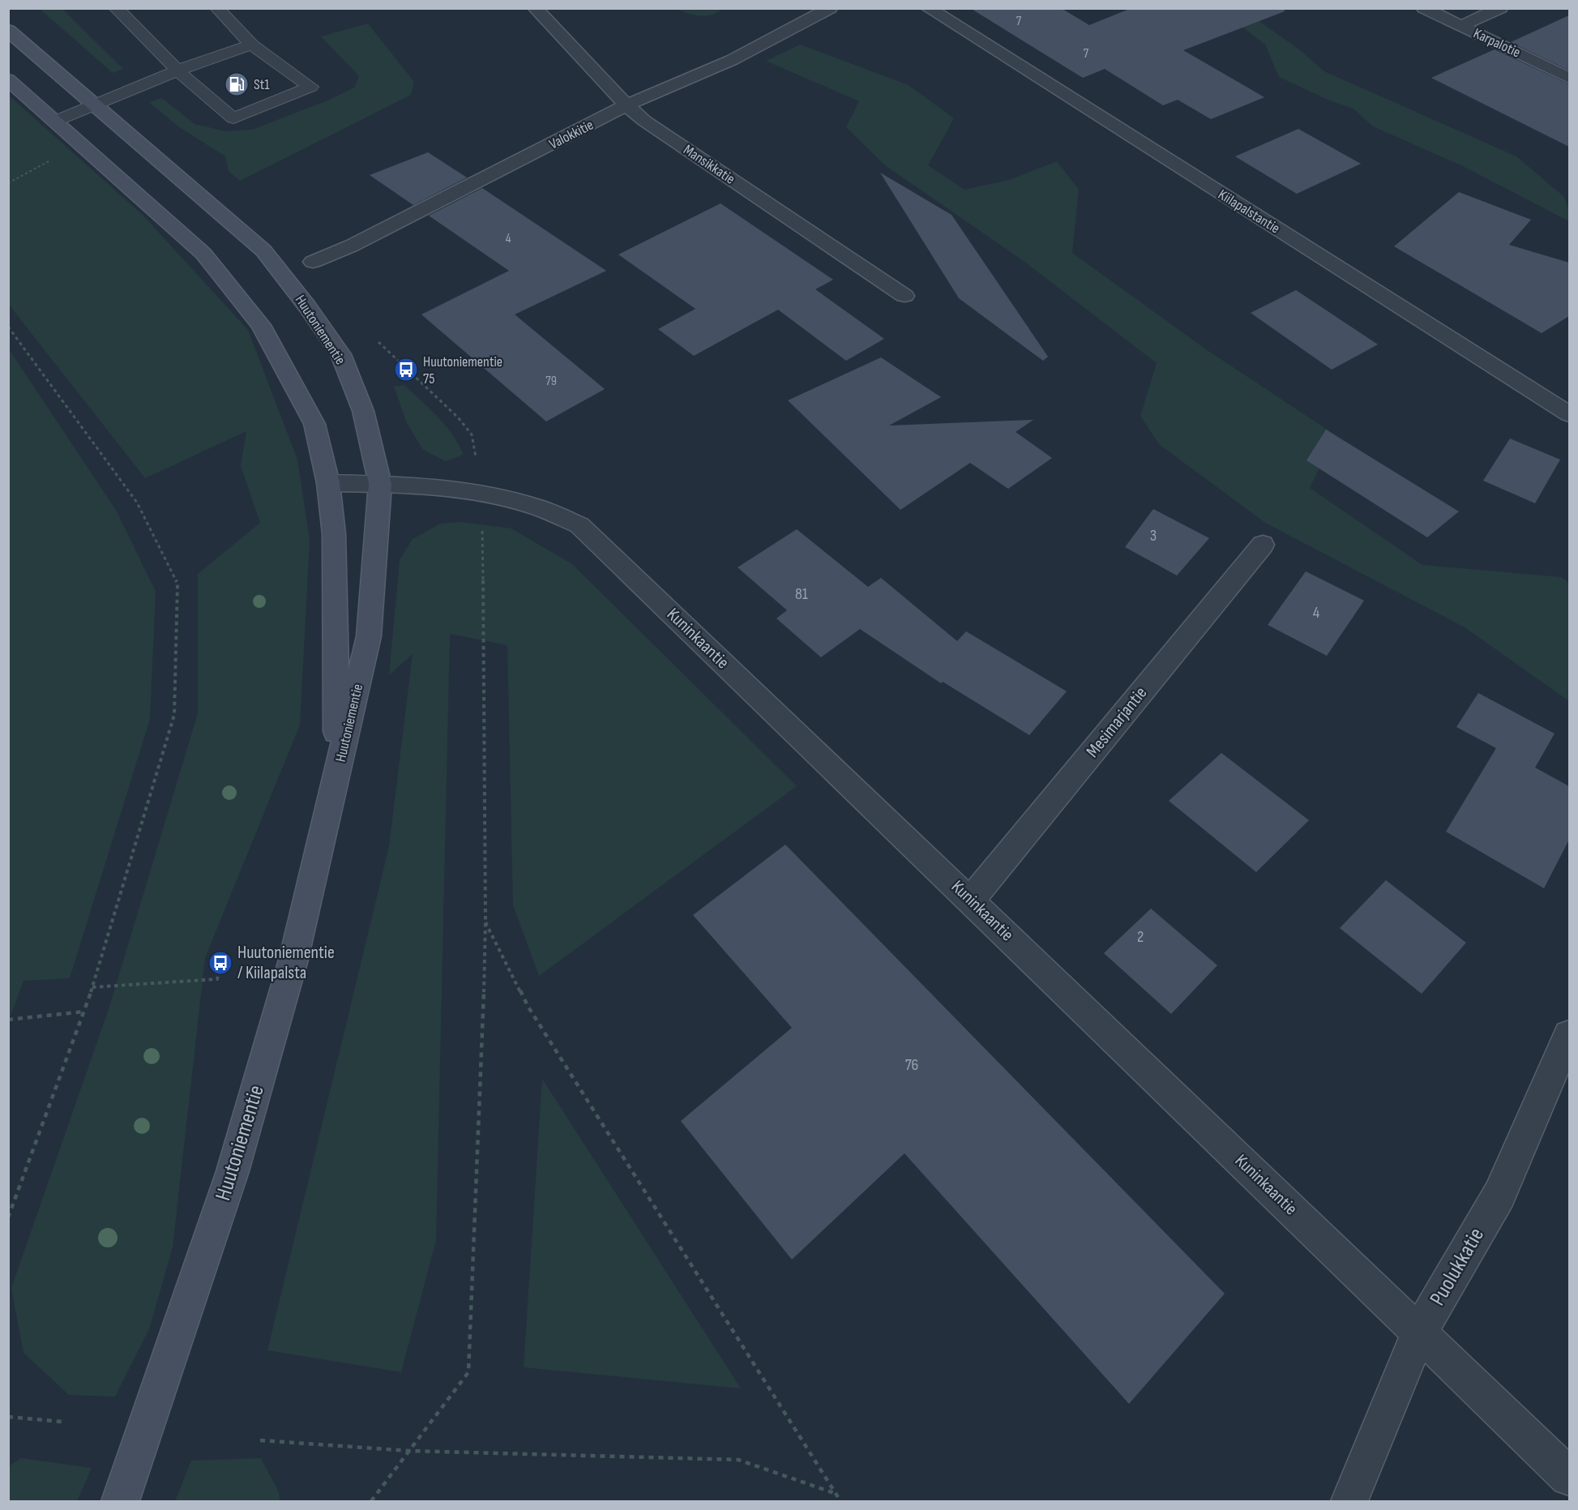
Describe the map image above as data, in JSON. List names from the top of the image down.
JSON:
{
  "streets": {
    "main road": ["Huutoniementie"],
    "street": [
      "Karpalotie",
      "Valokkitie",
      "Mansikkatie",
      "Kiilapalstantie",
      "Kuninkaantie",
      "Mesimarjantie",
      "Puolukkatie"
    ]
  },
  "crossings": [
    ["Valokkitie", "Mansikkatie"],
    ["Huutoniementie", "Kuninkaantie"],
    ["Kuninkaantie", "Mesimarjantie"],
    ["Kuninkaantie", "Puolukkatie"]
  ],
  "places": {
    "fuel station": ["St1"],
    "bus stop": ["Huutoniementie 75", "Huutoniementie / Kiilapalsta"]
  },
  "house_numbers": [
    "7",
    "7",
    "4",
    "79",
    "3",
    "81",
    "4",
    "2",
    "76"
  ]
}
